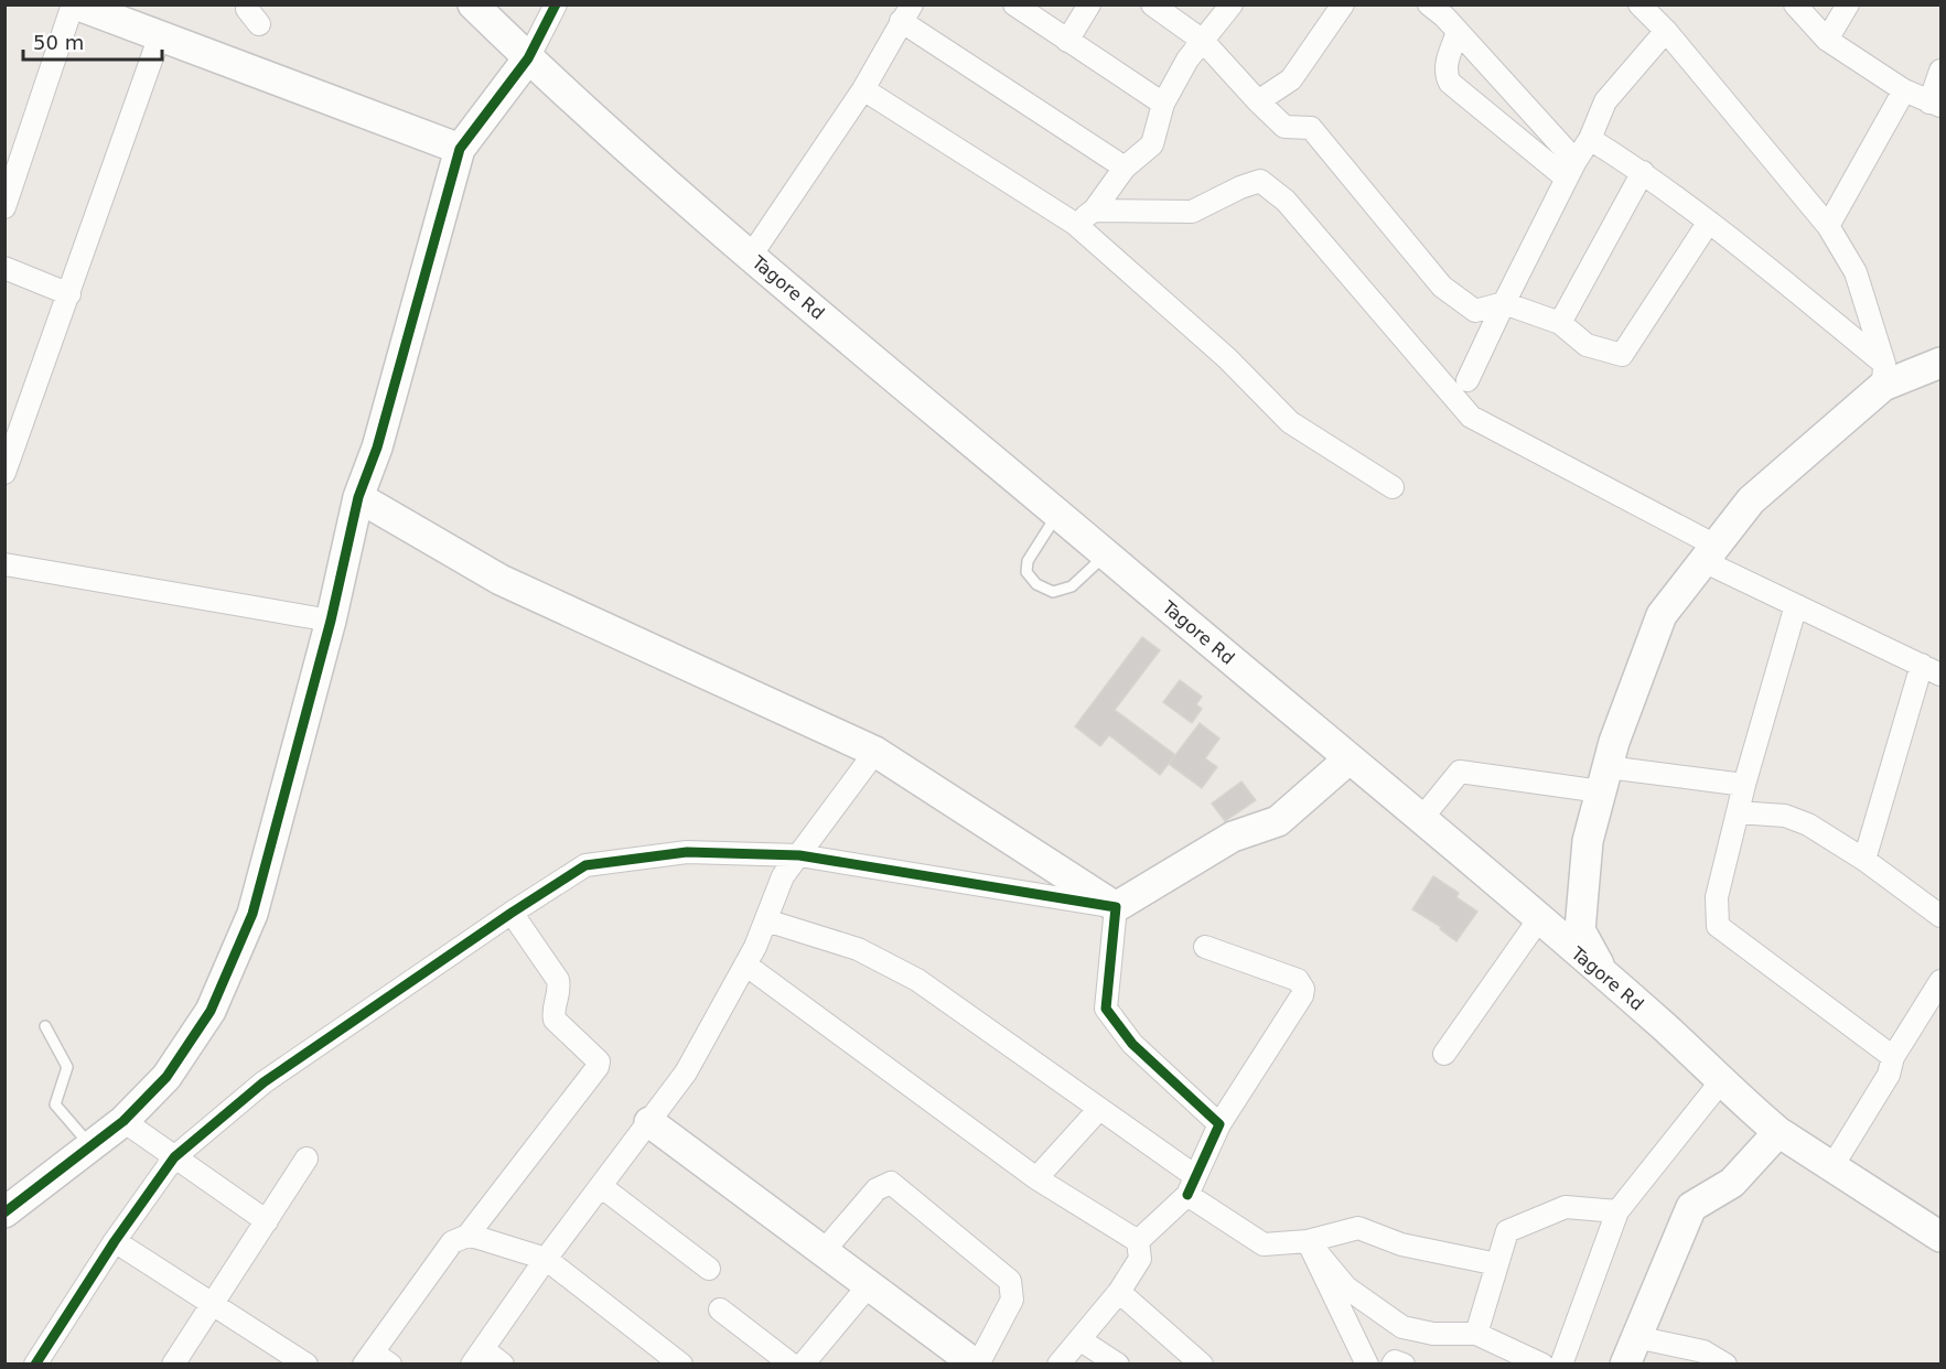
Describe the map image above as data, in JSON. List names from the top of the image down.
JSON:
{
  "streets": {
    "street": ["Tagore Rd"]
  },
  "scale_bar": "50 m"
}
